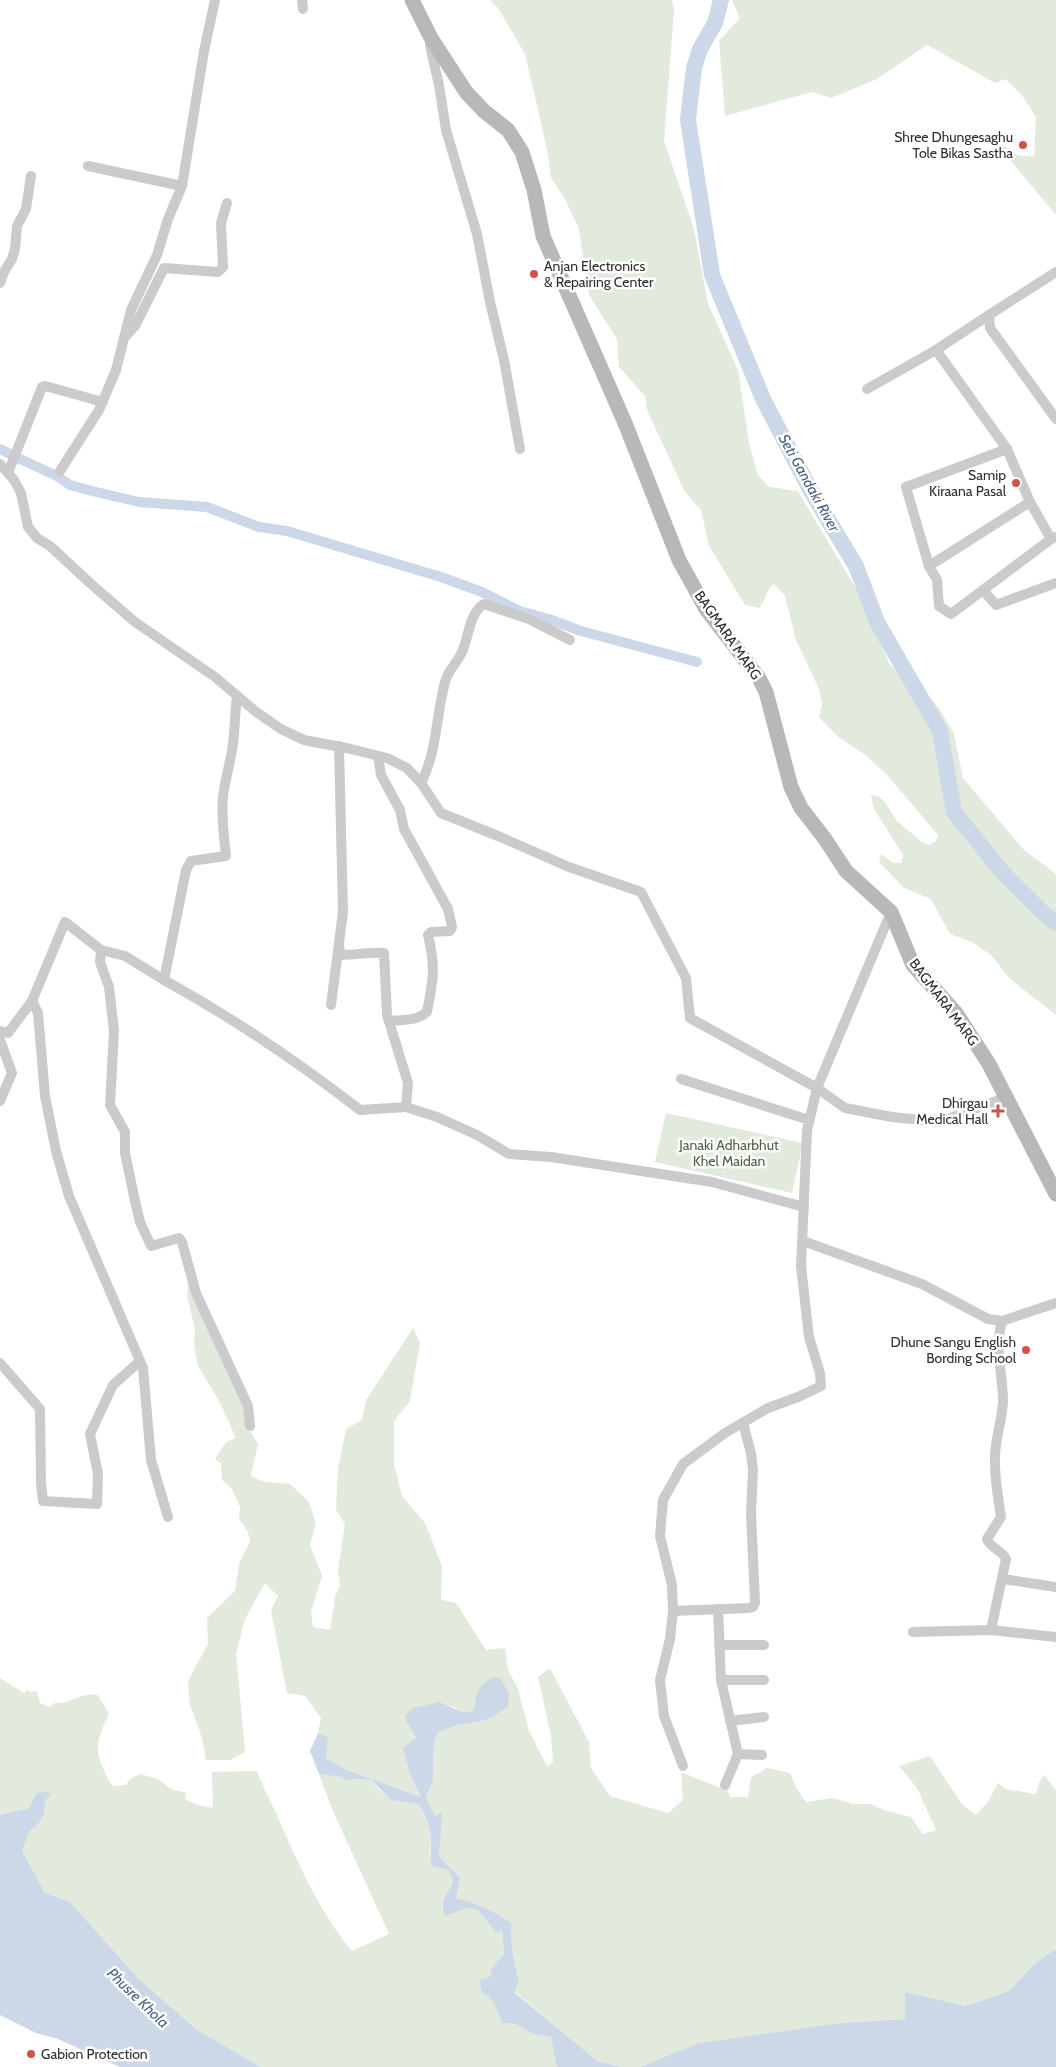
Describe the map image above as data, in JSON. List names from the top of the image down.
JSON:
{
  "streets": {
    "main road": ["BAGMARA MARG"]
  },
  "water": ["Seti Gandaki River", "Phusre Khola"],
  "parks": ["Janaki Adharbhut Khel Maidan"],
  "places": {
    "other": [
      "Shree Dhungesaghu Tole Bikas Sastha",
      "Anjan Electronics & Repairing Center",
      "Samip Kiraana Pasal",
      "Dhune Sangu English Bording School",
      "Gabion Protection"
    ],
    "health": ["Dhirgau Medical Hall"]
  }
}
